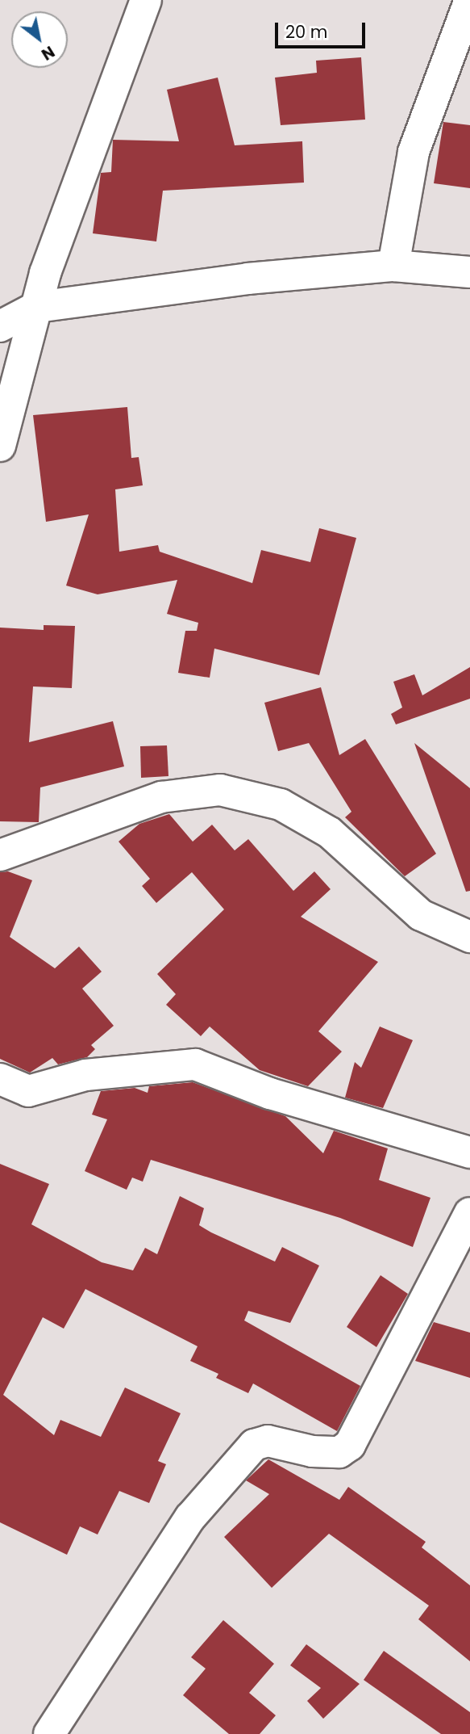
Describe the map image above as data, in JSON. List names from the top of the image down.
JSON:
{
  "scale_bar": "20 m",
  "north": "bottom right"
}
